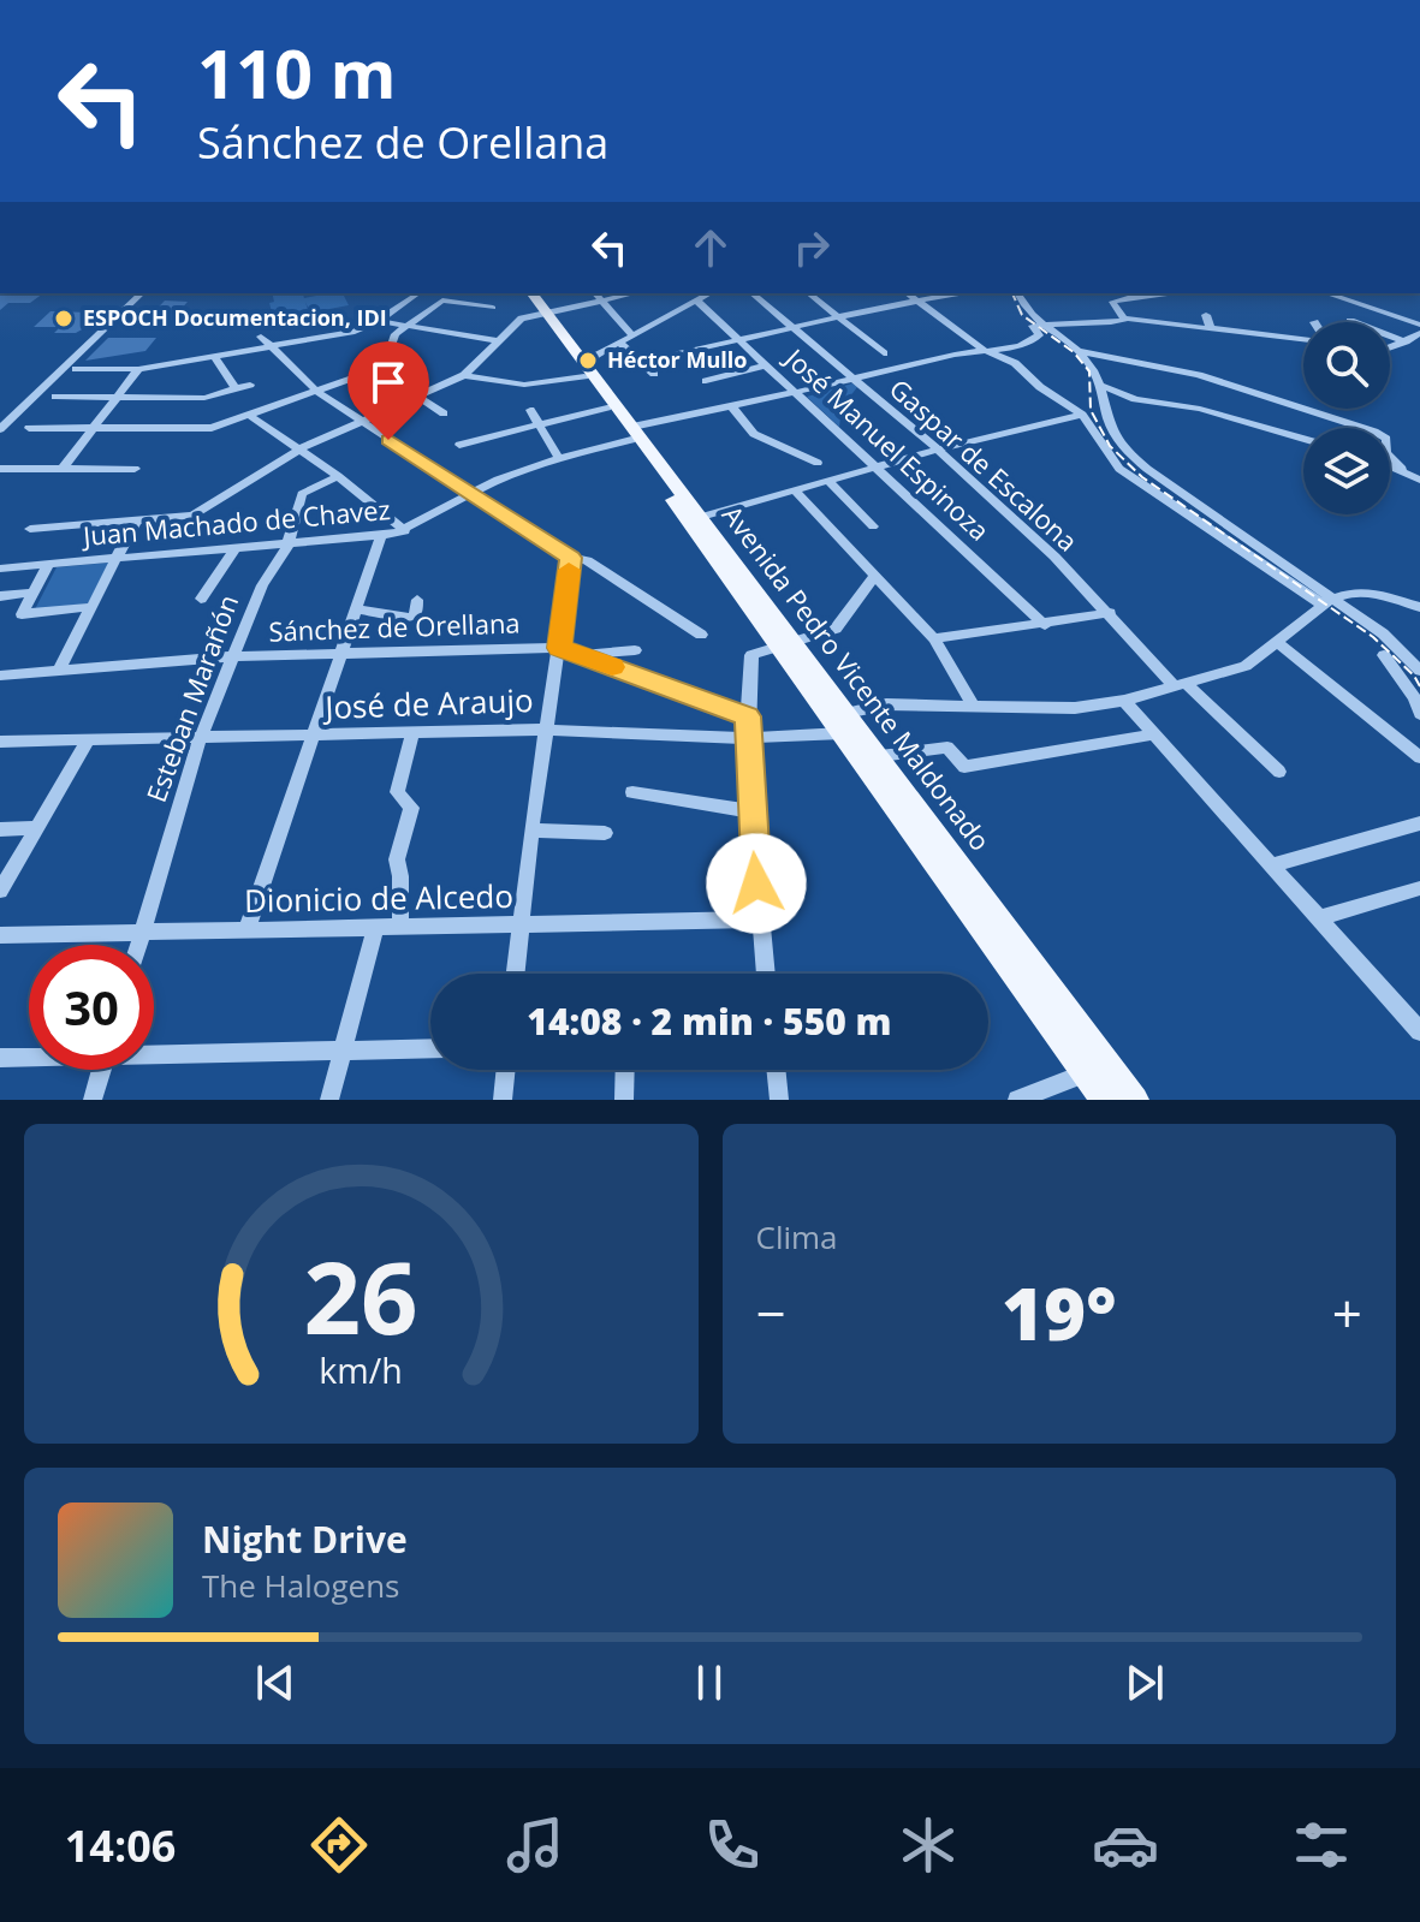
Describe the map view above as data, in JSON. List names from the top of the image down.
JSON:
{
  "streets": {
    "main road": ["Avenida Pedro Vicente Maldonado"],
    "street": [
      "José Manuel Espinoza",
      "Gaspar de Escalona",
      "Juan Machado de Chavez",
      "Sánchez de Orellana",
      "Esteban Marañón",
      "José de Araujo",
      "Dionicio de Alcedo"
    ]
  },
  "crossings": [
    ["José Manuel Espinoza", "Juan Machado de Chavez"],
    ["Gaspar de Escalona", "Juan Machado de Chavez"],
    ["Gaspar de Escalona", "José de Araujo"],
    ["Juan Machado de Chavez", "Avenida Pedro Vicente Maldonado"],
    ["Juan Machado de Chavez", "Esteban Marañón"],
    ["Sánchez de Orellana", "Esteban Marañón"],
    ["Avenida Pedro Vicente Maldonado", "José de Araujo"],
    ["Esteban Marañón", "José de Araujo"],
    ["Esteban Marañón", "Dionicio de Alcedo"]
  ],
  "places": ["ESPOCH Documentacion, IDI", "Héctor Mullo"],
  "page": {
    "turn": ["110 m", "Sánchez de Orellana"],
    "limit": "30",
    "trip": "14:08 · 2 min · 550 m",
    "tile": "Clima",
    "heat": ["−", "19°", "+"],
    "song": ["Night Drive", "The Halogens"],
    "tabs": "14:06",
    "gauge": ["26", "km/h"]
  }
}
